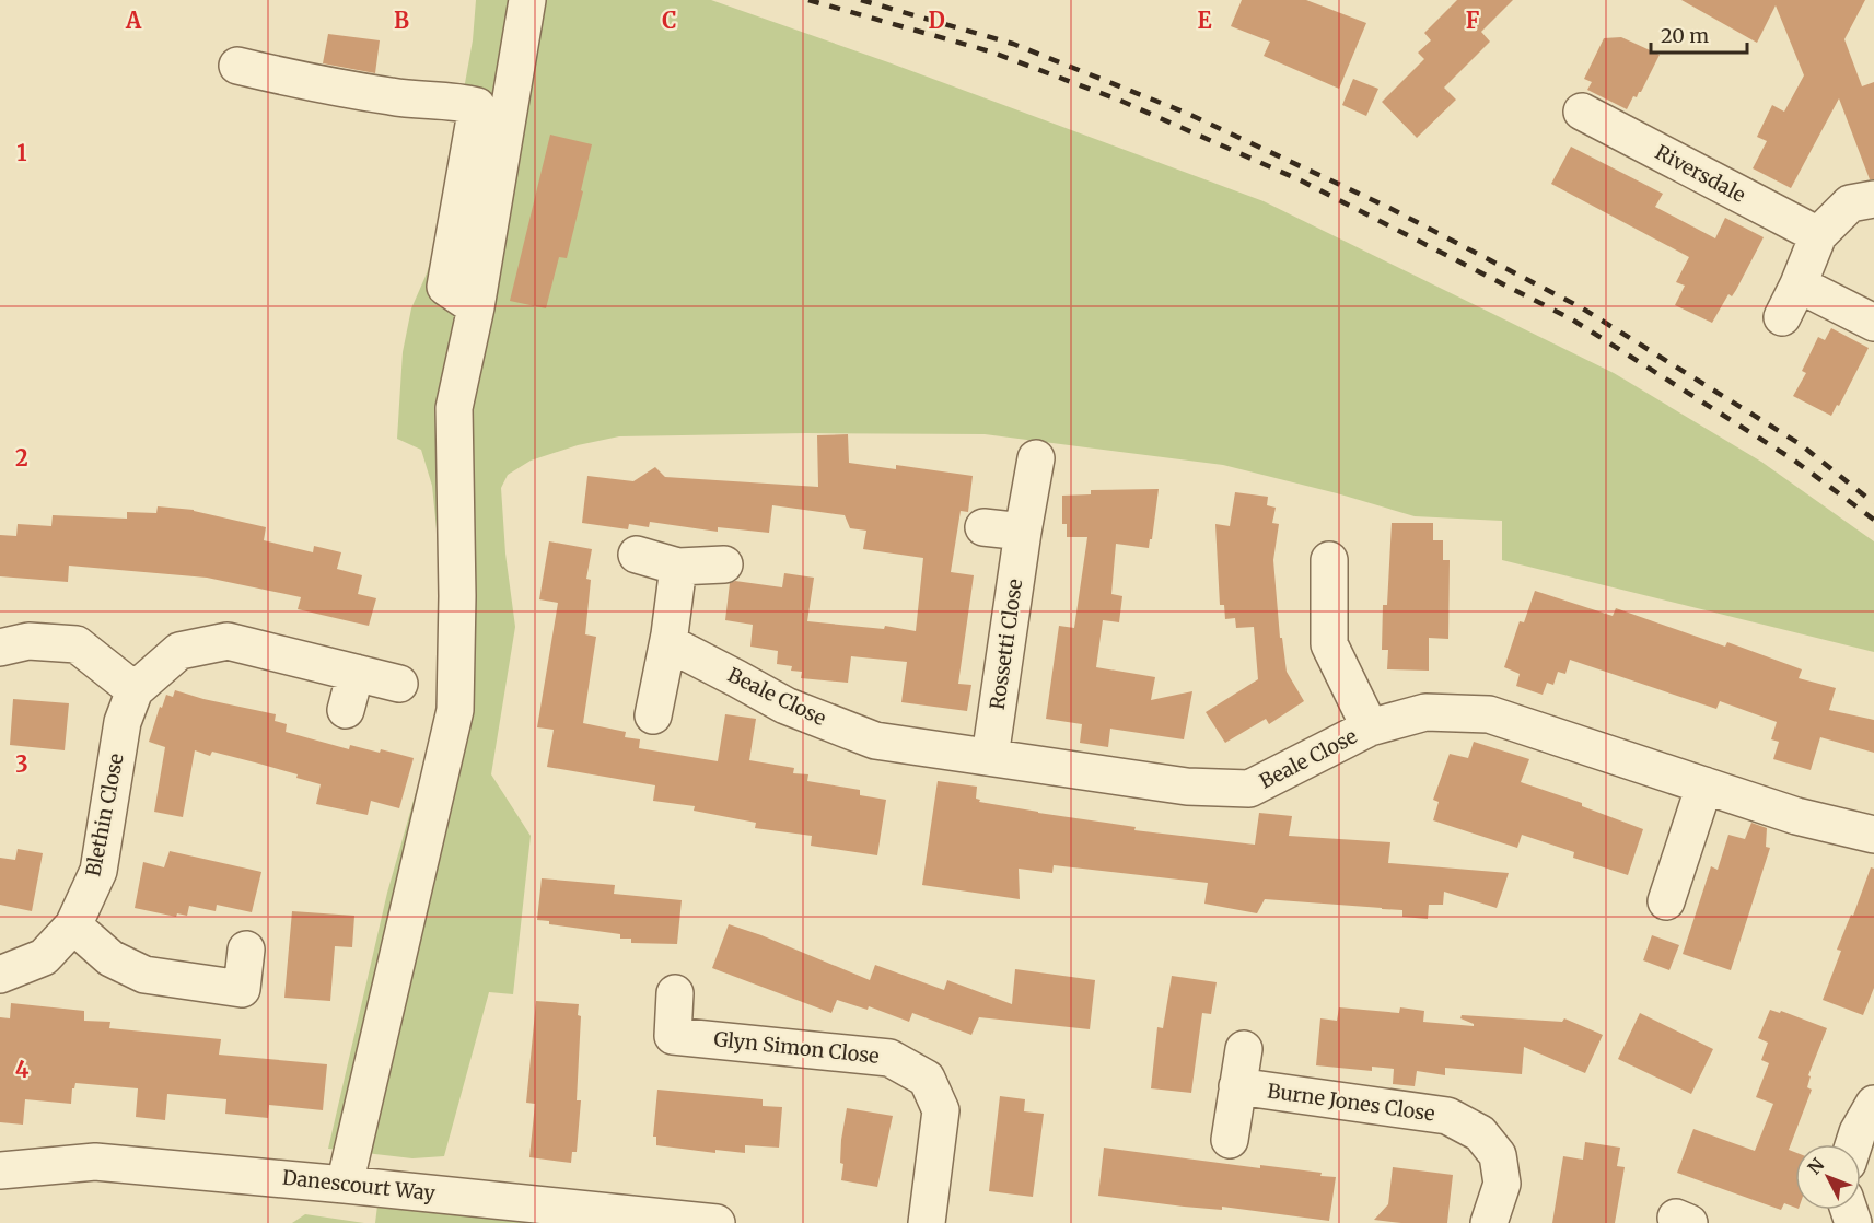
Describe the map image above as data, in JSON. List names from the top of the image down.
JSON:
{
  "streets": {
    "street": [
      "Riversdale",
      "Rossetti Close",
      "Beale Close",
      "Blethin Close",
      "Glyn Simon Close",
      "Burne Jones Close",
      "Danescourt Way"
    ]
  },
  "crossings": [
    ["Rossetti Close", "Beale Close"]
  ],
  "scale_bar": "20 m",
  "north": "top left",
  "grid": {
    "columns": [
      "A",
      "B",
      "C",
      "D",
      "E",
      "F"
    ],
    "rows": [
      "1",
      "2",
      "3",
      "4"
    ]
  }
}
